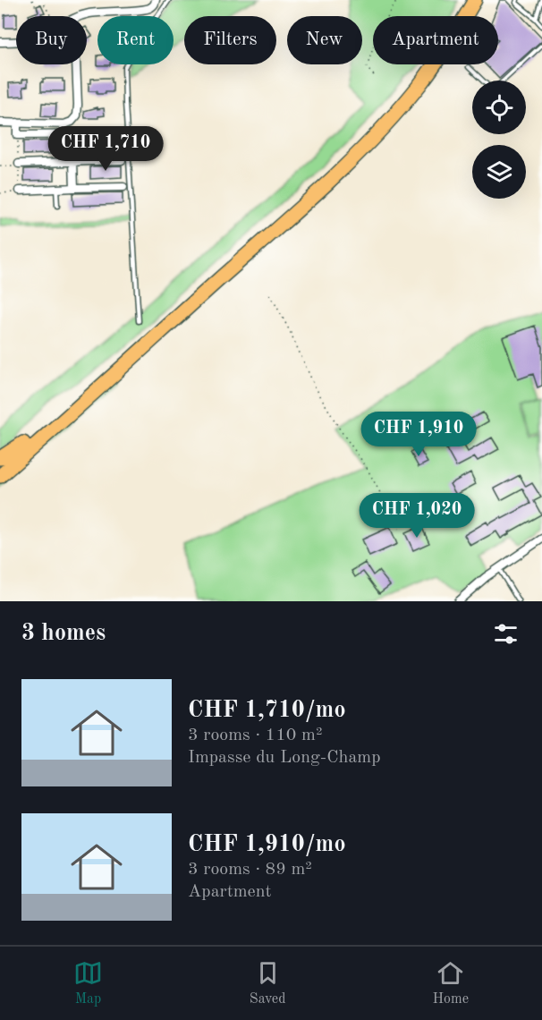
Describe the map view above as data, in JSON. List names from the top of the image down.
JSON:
{
  "page": {
    "chip": [
      "Buy",
      "Rent",
      "Filters",
      "New",
      "Apartment"
    ],
    "price": ["CHF 1,710", "CHF 1,910", "CHF 1,020"],
    "heading": "3 homes",
    "list": [
      {
        "name": "CHF 1,710/mo",
        "note": "3 rooms · 110 m² · Impasse du Long-Champ"
      },
      {
        "name": "CHF 1,910/mo",
        "note": "3 rooms · 89 m² · Apartment"
      }
    ],
    "tabs": ["Map", "Saved", "Home"]
  }
}
